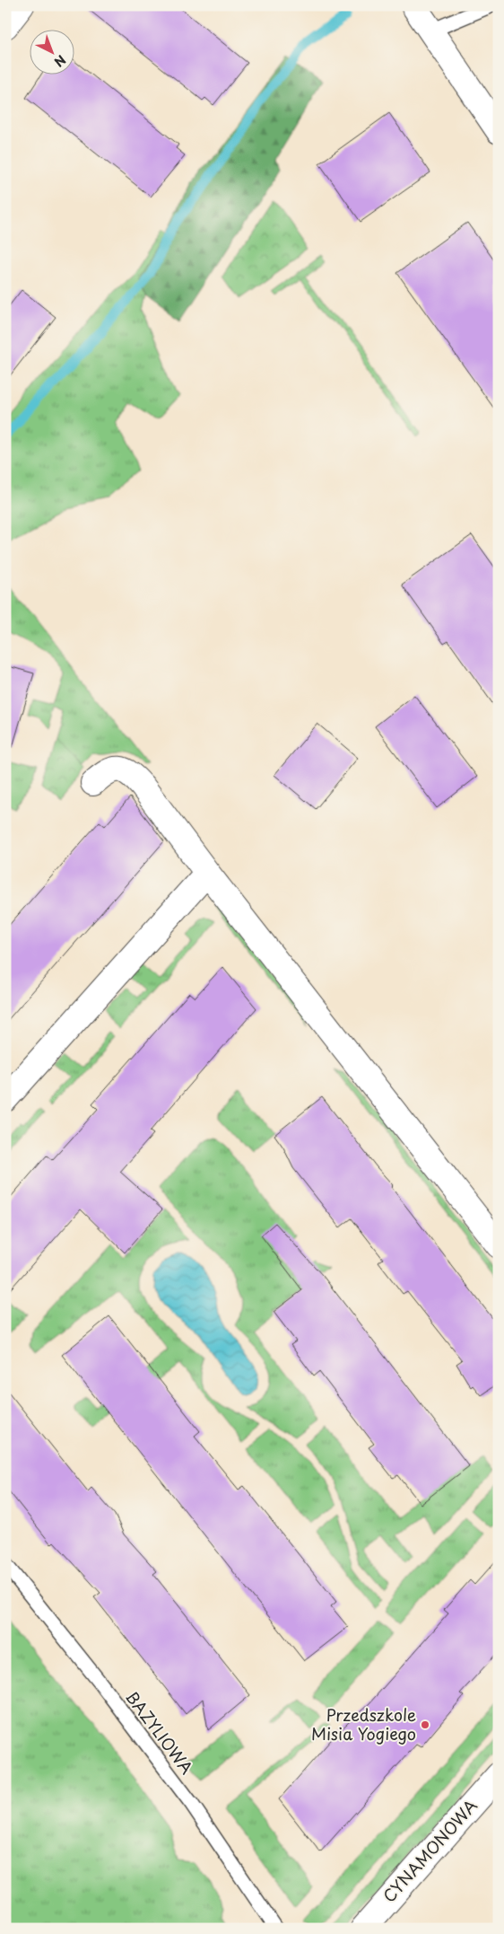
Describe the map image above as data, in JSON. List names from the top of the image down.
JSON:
{
  "streets": {
    "street": ["CYNAMONOWA"],
    "lane": ["BAZYLIOWA"]
  },
  "places": ["Przedszkole Misia Yogiego"],
  "north": "bottom right"
}
